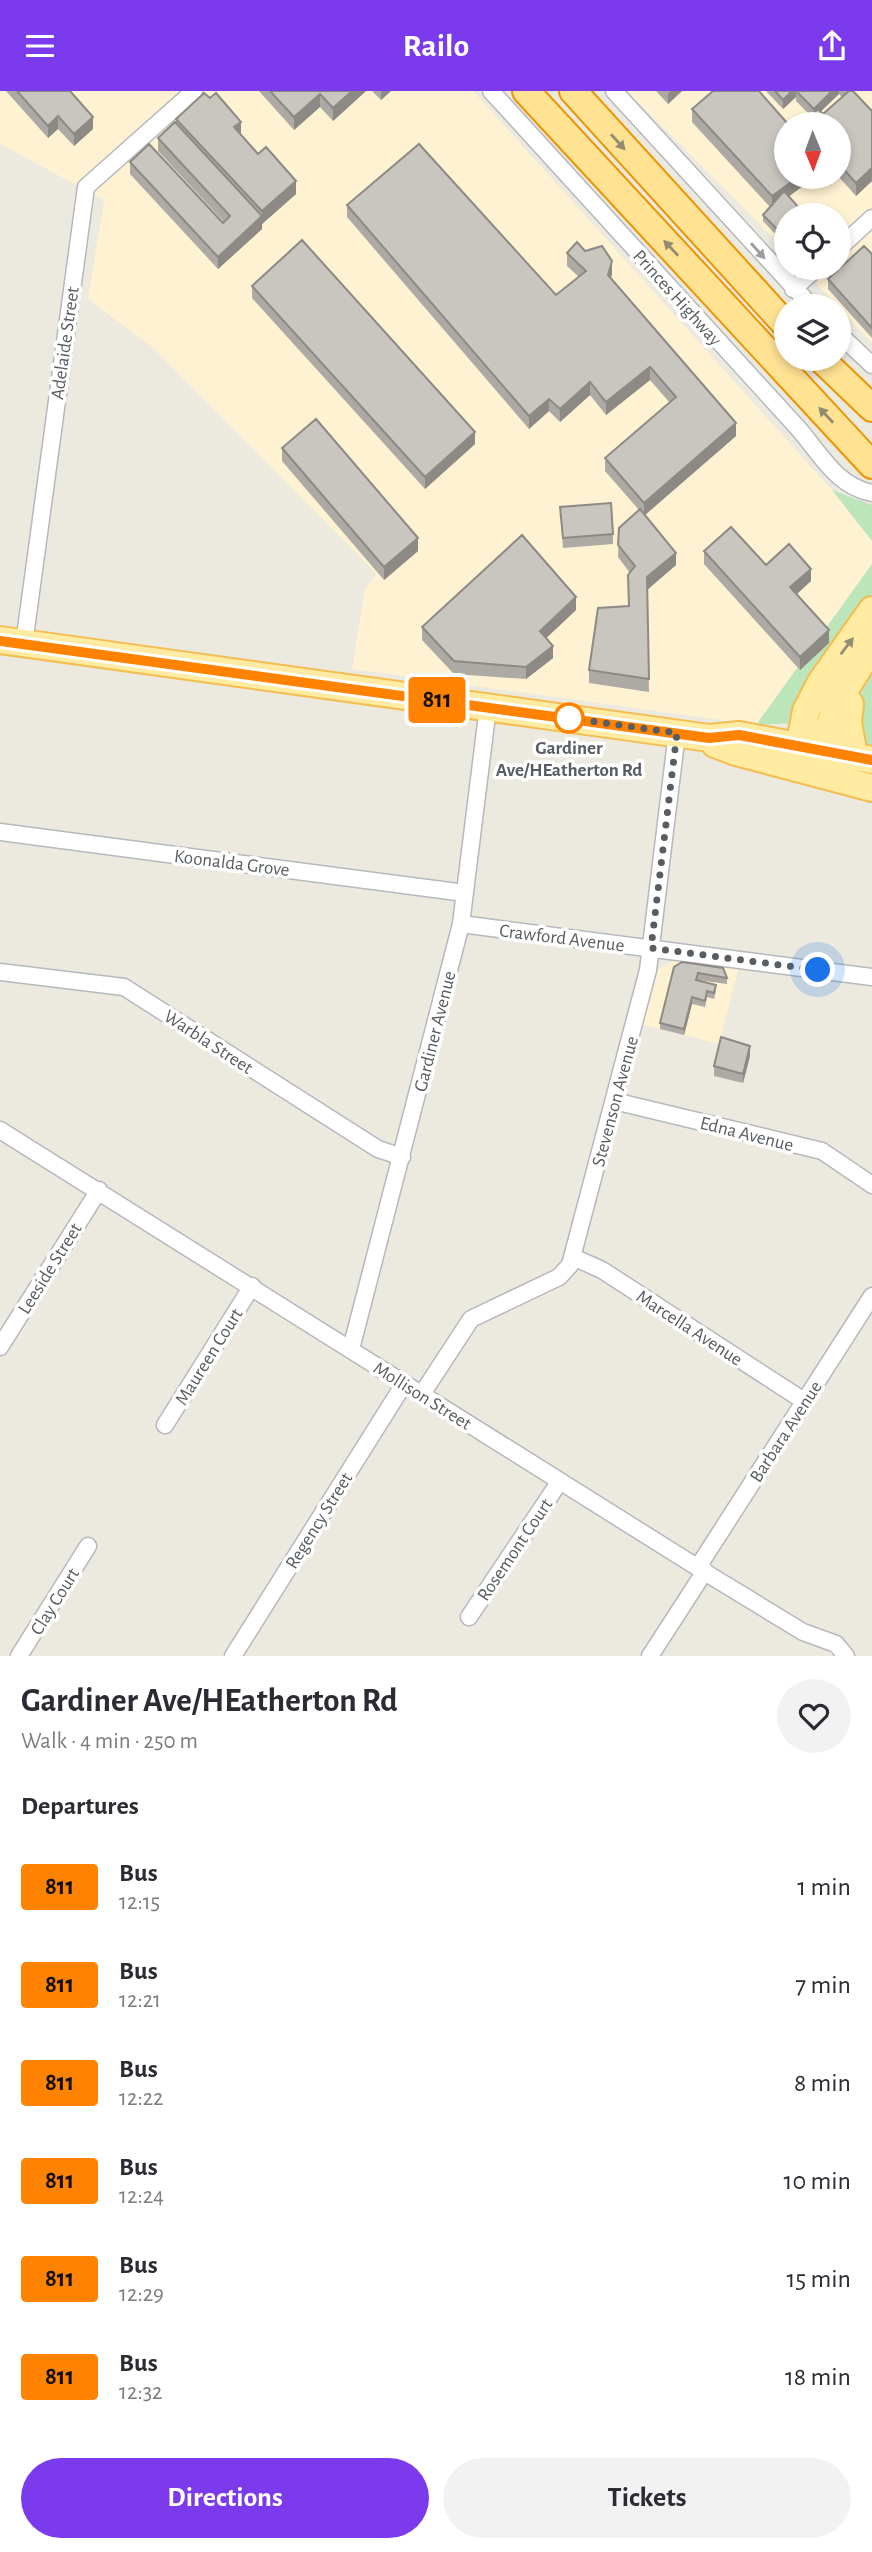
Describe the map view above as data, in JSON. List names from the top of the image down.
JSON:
{
  "streets": {
    "highway": ["Princes Highway"],
    "street": [
      "Adelaide Street",
      "Koonalda Grove",
      "Crawford Avenue",
      "Gardiner Avenue",
      "Warbla Street",
      "Stevenson Avenue",
      "Edna Avenue",
      "Leeside Street",
      "Marcella Avenue",
      "Maureen Court",
      "Mollison Street",
      "Barbara Avenue",
      "Regency Street",
      "Rosemont Court",
      "Clay Court"
    ]
  },
  "crossings": [
    ["Koonalda Grove", "Gardiner Avenue"],
    ["Crawford Avenue", "Gardiner Avenue"],
    ["Crawford Avenue", "Stevenson Avenue"],
    ["Gardiner Avenue", "Warbla Street"],
    ["Gardiner Avenue", "Mollison Street"],
    ["Stevenson Avenue", "Edna Avenue"],
    ["Stevenson Avenue", "Marcella Avenue"],
    ["Stevenson Avenue", "Mollison Street"],
    ["Leeside Street", "Mollison Street"],
    ["Marcella Avenue", "Barbara Avenue"],
    ["Maureen Court", "Mollison Street"],
    ["Mollison Street", "Barbara Avenue"],
    ["Mollison Street", "Regency Street"],
    ["Mollison Street", "Rosemont Court"]
  ],
  "places": ["Gardiner Ave/HEatherton Rd"],
  "lines": ["bus line 811"],
  "north": "bottom",
  "page": {
    "header": "Railo",
    "on_map": "811",
    "heading": [
      ["Gardiner Ave/HEatherton Rd", "Walk · 4 min · 250 m"],
      "Departures"
    ],
    "list": [
      {
        "mark": "811",
        "name": "Bus",
        "note": "12:15",
        "value": "1 min"
      },
      {
        "mark": "811",
        "name": "Bus",
        "note": "12:21",
        "value": "7 min"
      },
      {
        "mark": "811",
        "name": "Bus",
        "note": "12:22",
        "value": "8 min"
      },
      {
        "mark": "811",
        "name": "Bus",
        "note": "12:24",
        "value": "10 min"
      },
      {
        "mark": "811",
        "name": "Bus",
        "note": "12:29",
        "value": "15 min"
      },
      {
        "mark": "811",
        "name": "Bus",
        "note": "12:32",
        "value": "18 min"
      }
    ],
    "buttons": ["Directions", "Tickets"]
  }
}
